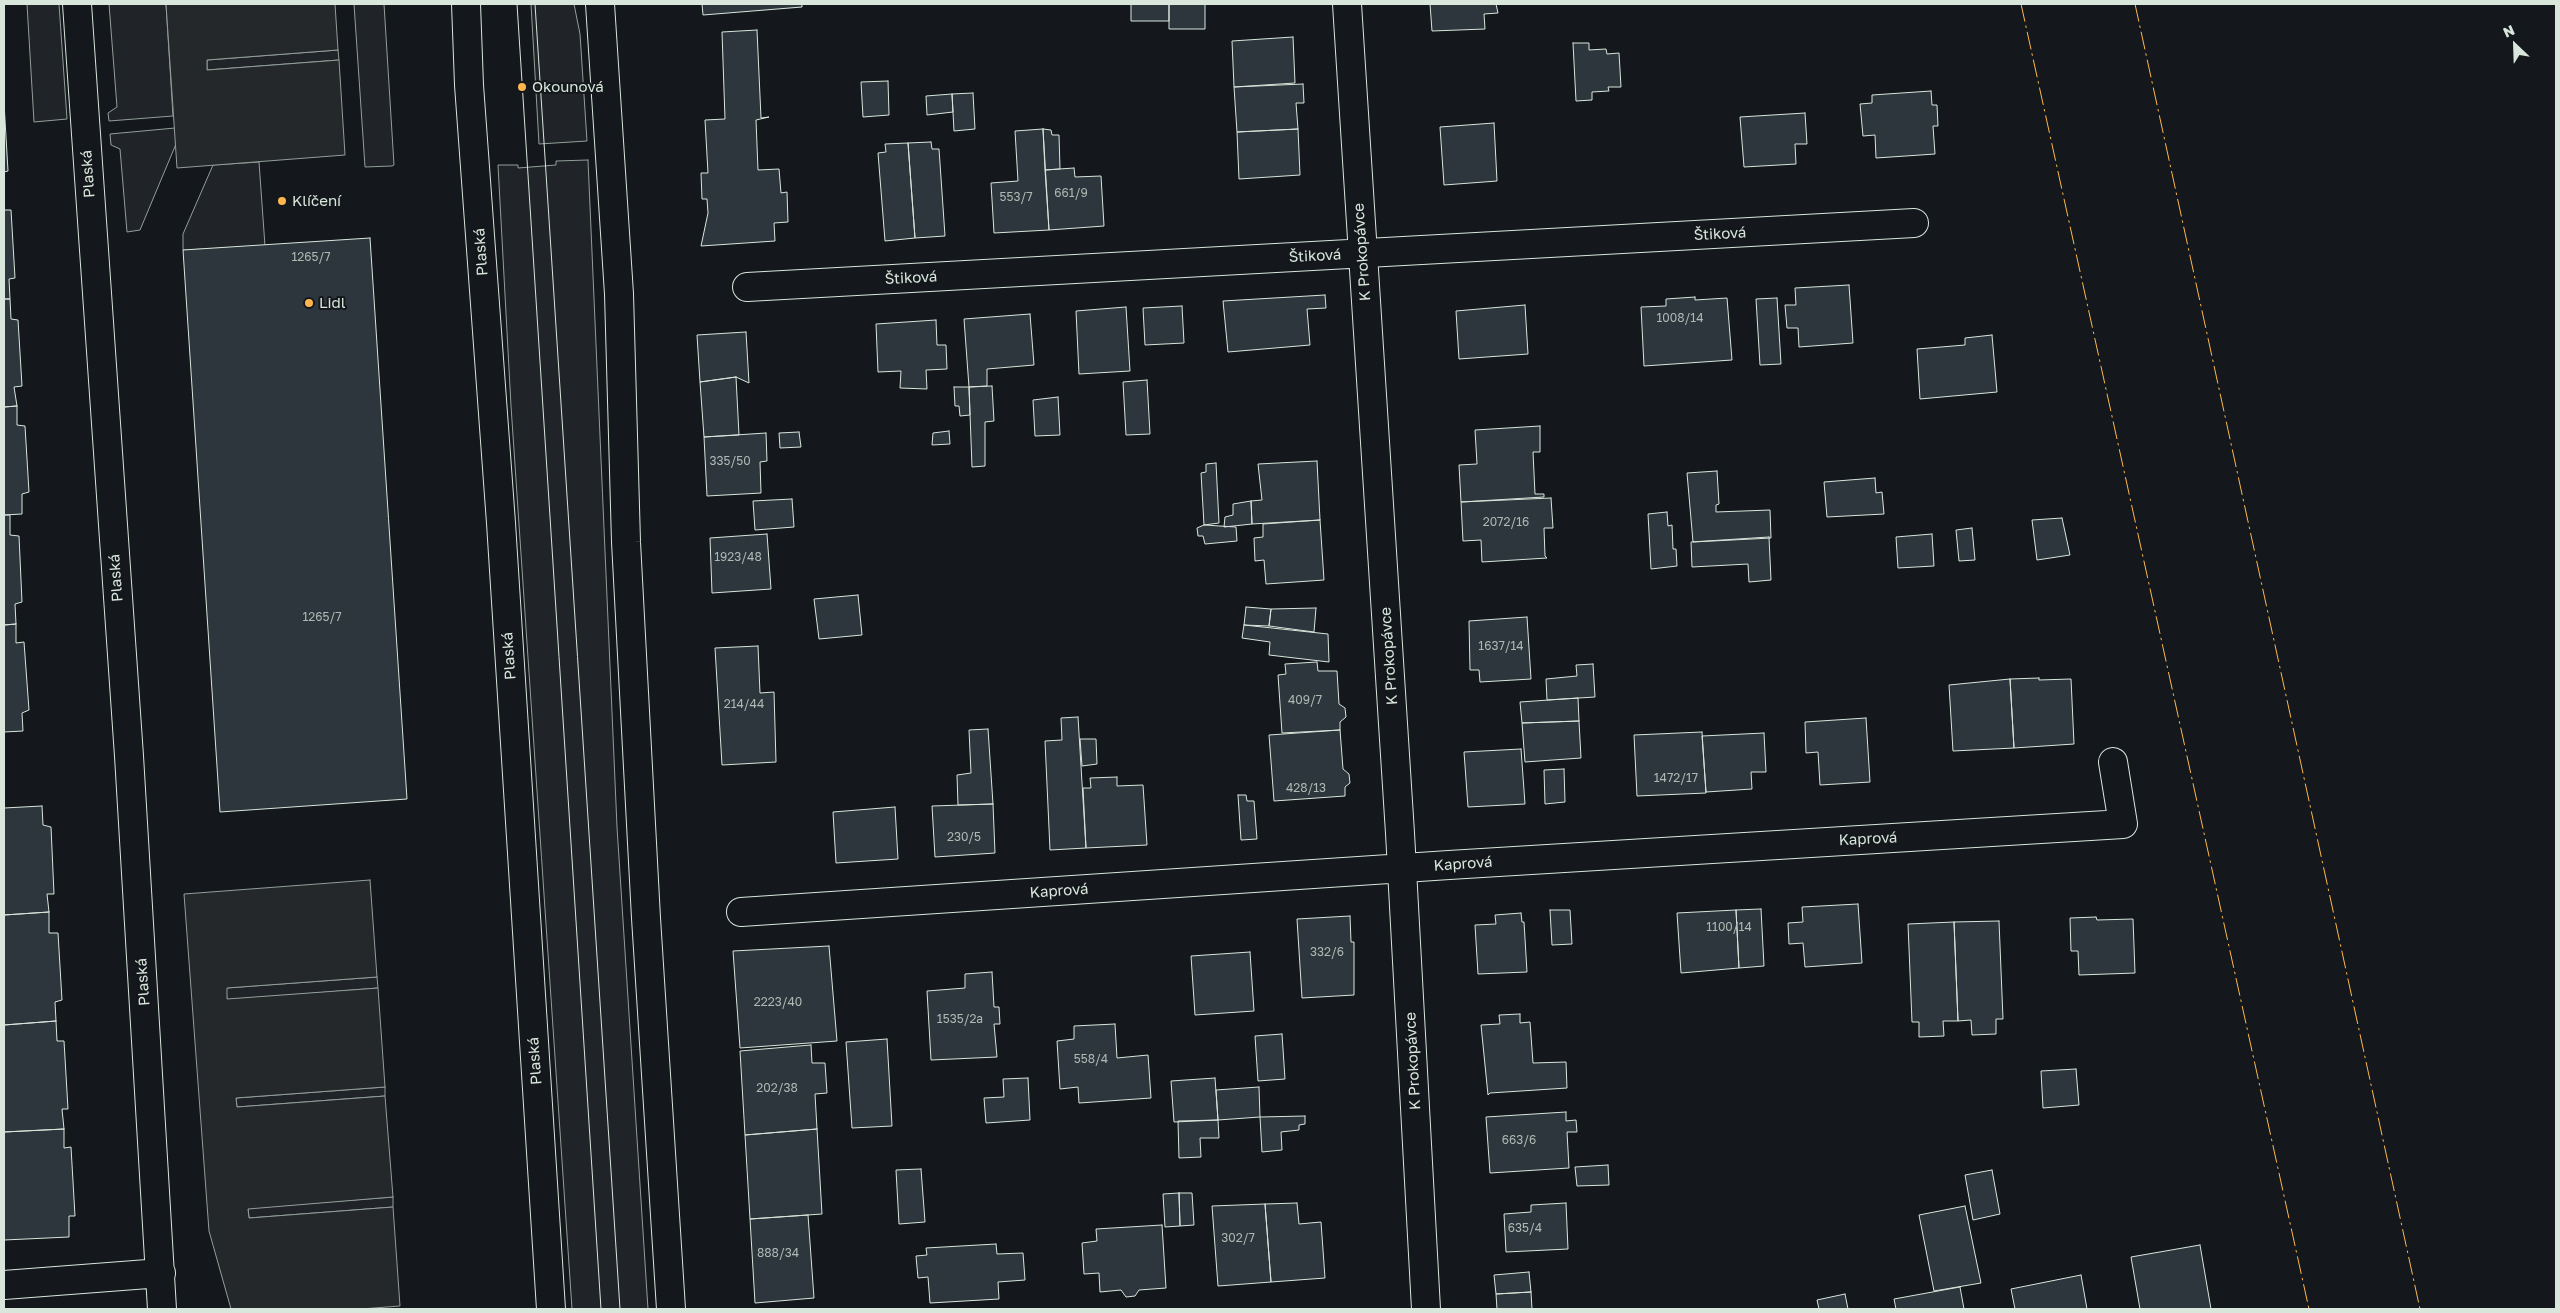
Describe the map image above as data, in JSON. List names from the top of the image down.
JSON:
{
  "streets": {
    "street": [
      "Plaská",
      "Štiková",
      "K Prokopávce",
      "Kaprová"
    ]
  },
  "crossings": [
    ["Štiková", "K Prokopávce"],
    ["K Prokopávce", "Kaprová"]
  ],
  "places": ["Okounová", "Klíčení", "Lidl"],
  "house_numbers": [
    "661/9",
    "553/7",
    "1265/7",
    "1008/14",
    "335/50",
    "2072/16",
    "1923/48",
    "1265/7",
    "1637/14",
    "409/7",
    "214/44",
    "1472/17",
    "428/13",
    "230/5",
    "1100/14",
    "332/6",
    "2223/40",
    "1535/2a",
    "558/4",
    "202/38",
    "663/6",
    "635/4",
    "302/7",
    "888/34"
  ],
  "north": "top left"
}
